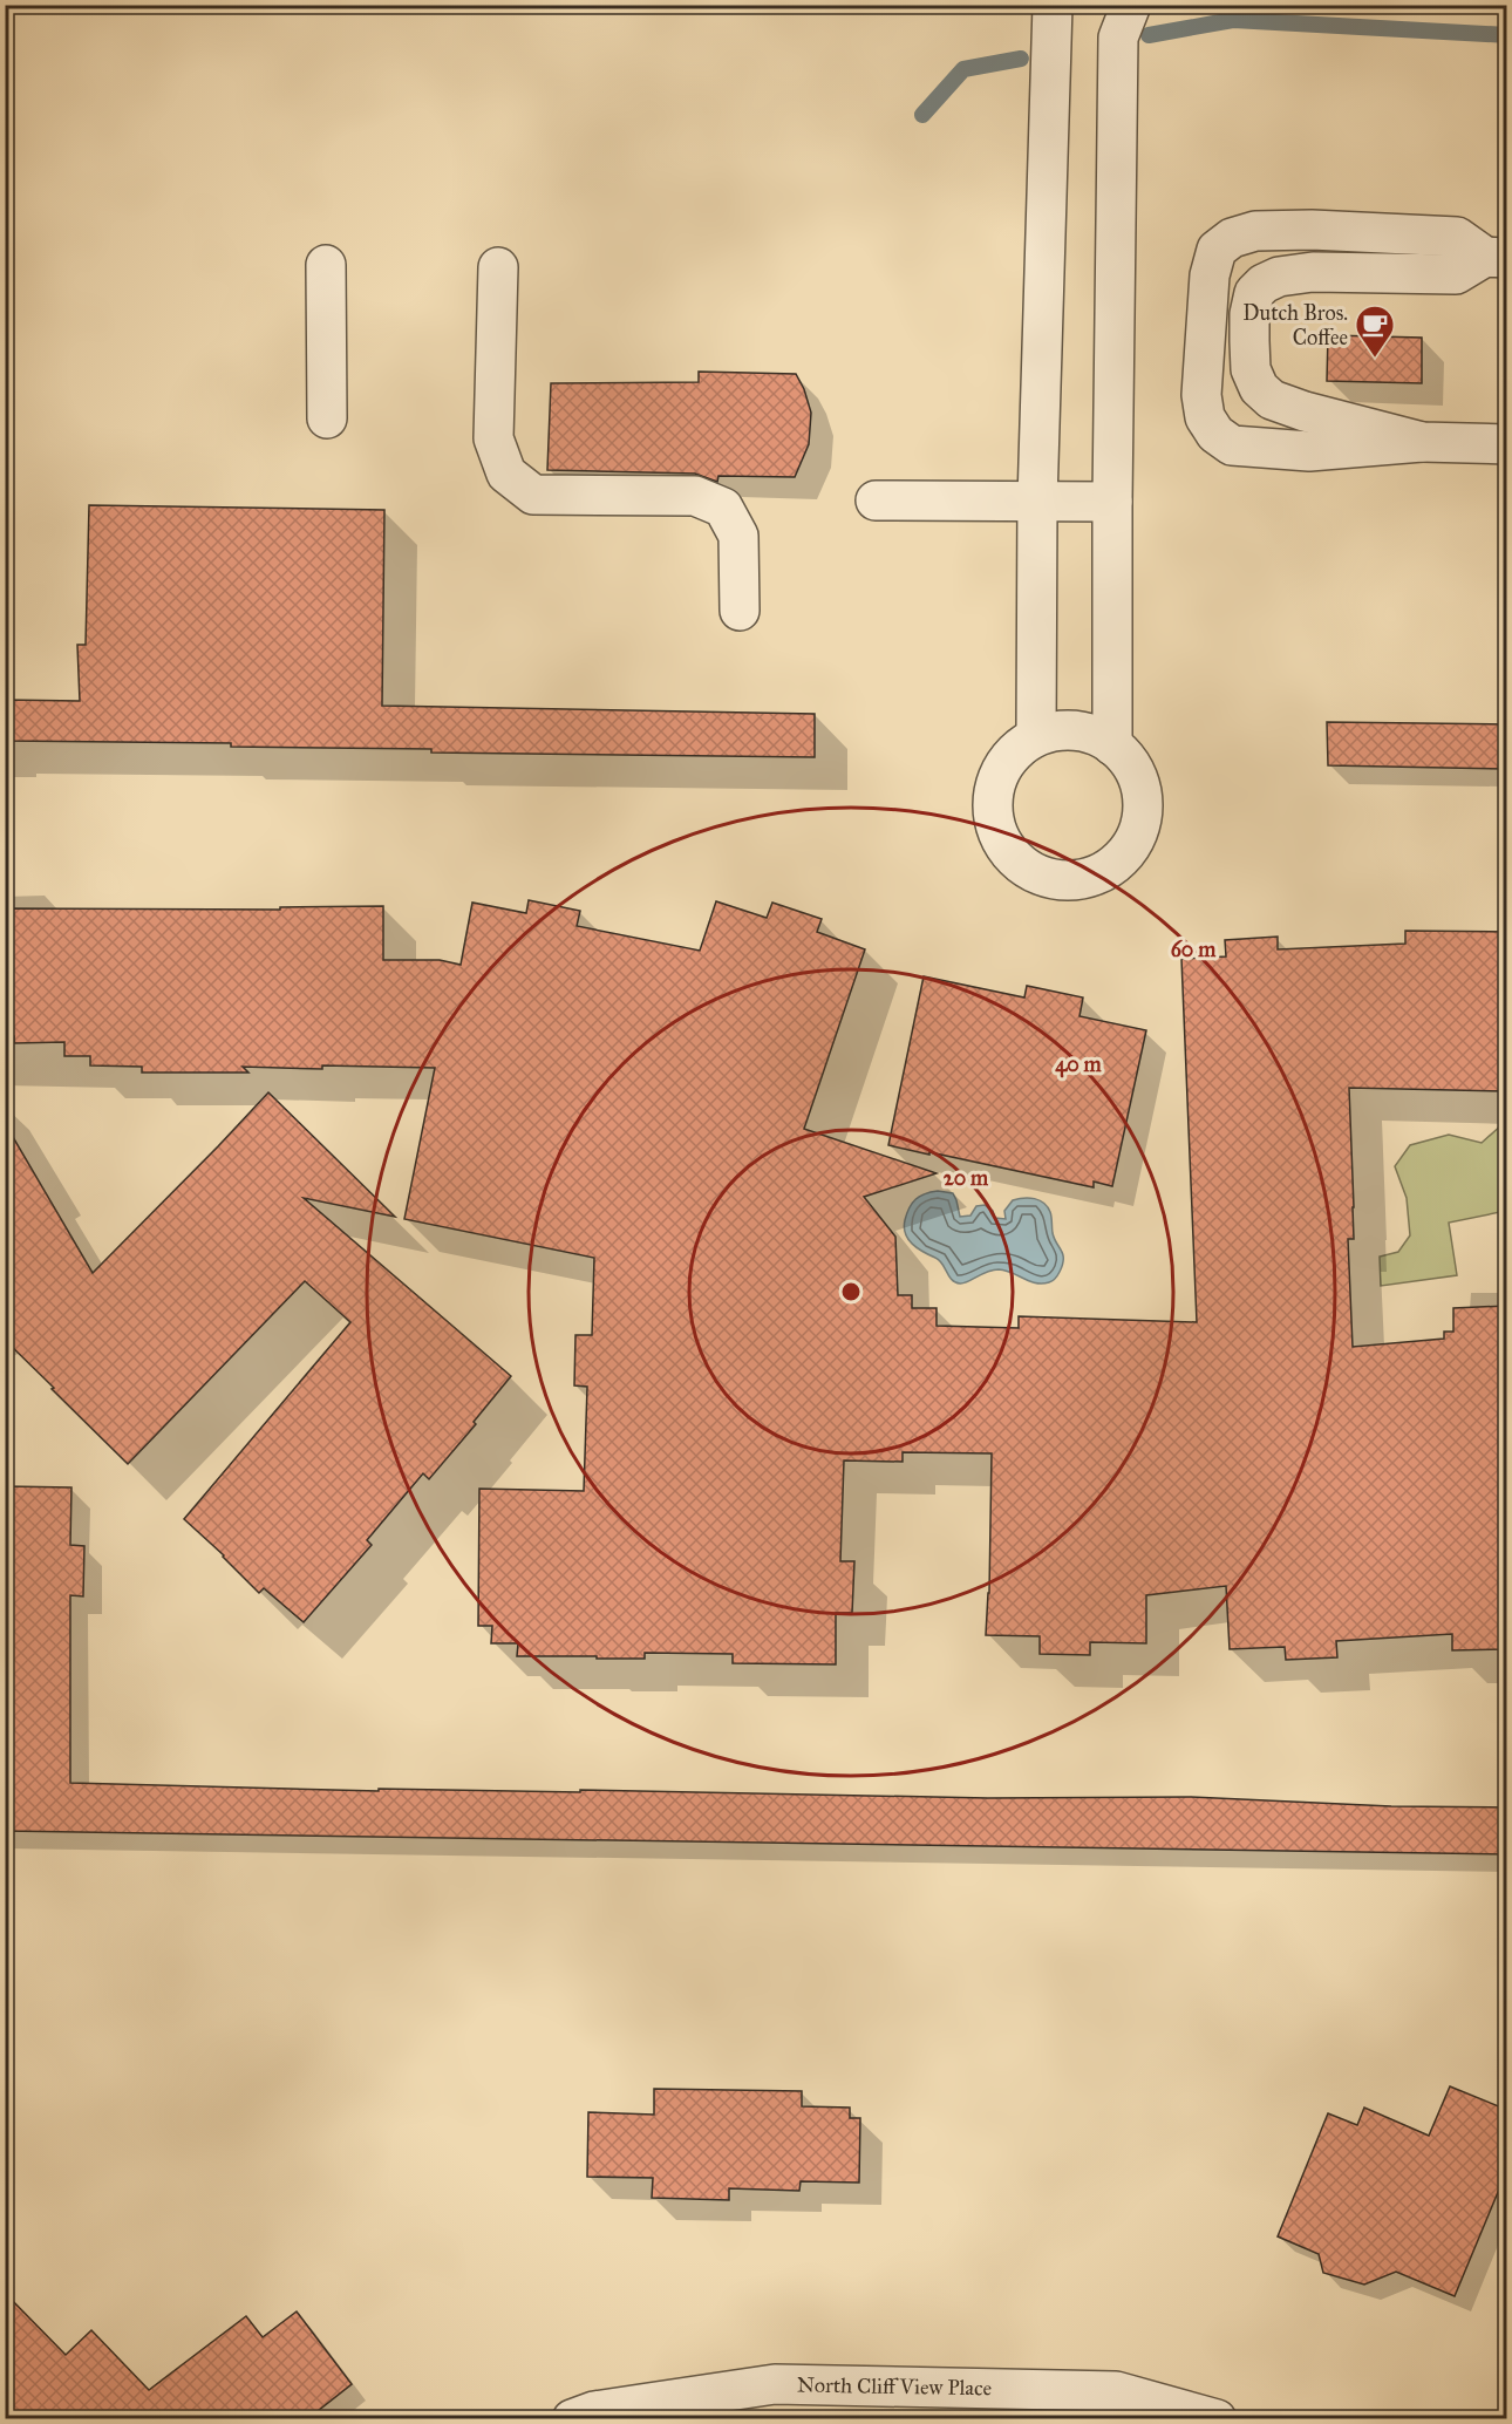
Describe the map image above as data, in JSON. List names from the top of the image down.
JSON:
{
  "streets": {
    "street": ["North Cliff View Place"]
  },
  "places": {
    "cafe": ["Dutch Bros. Coffee"]
  },
  "rings": ["60 m", "40 m", "20 m"]
}
